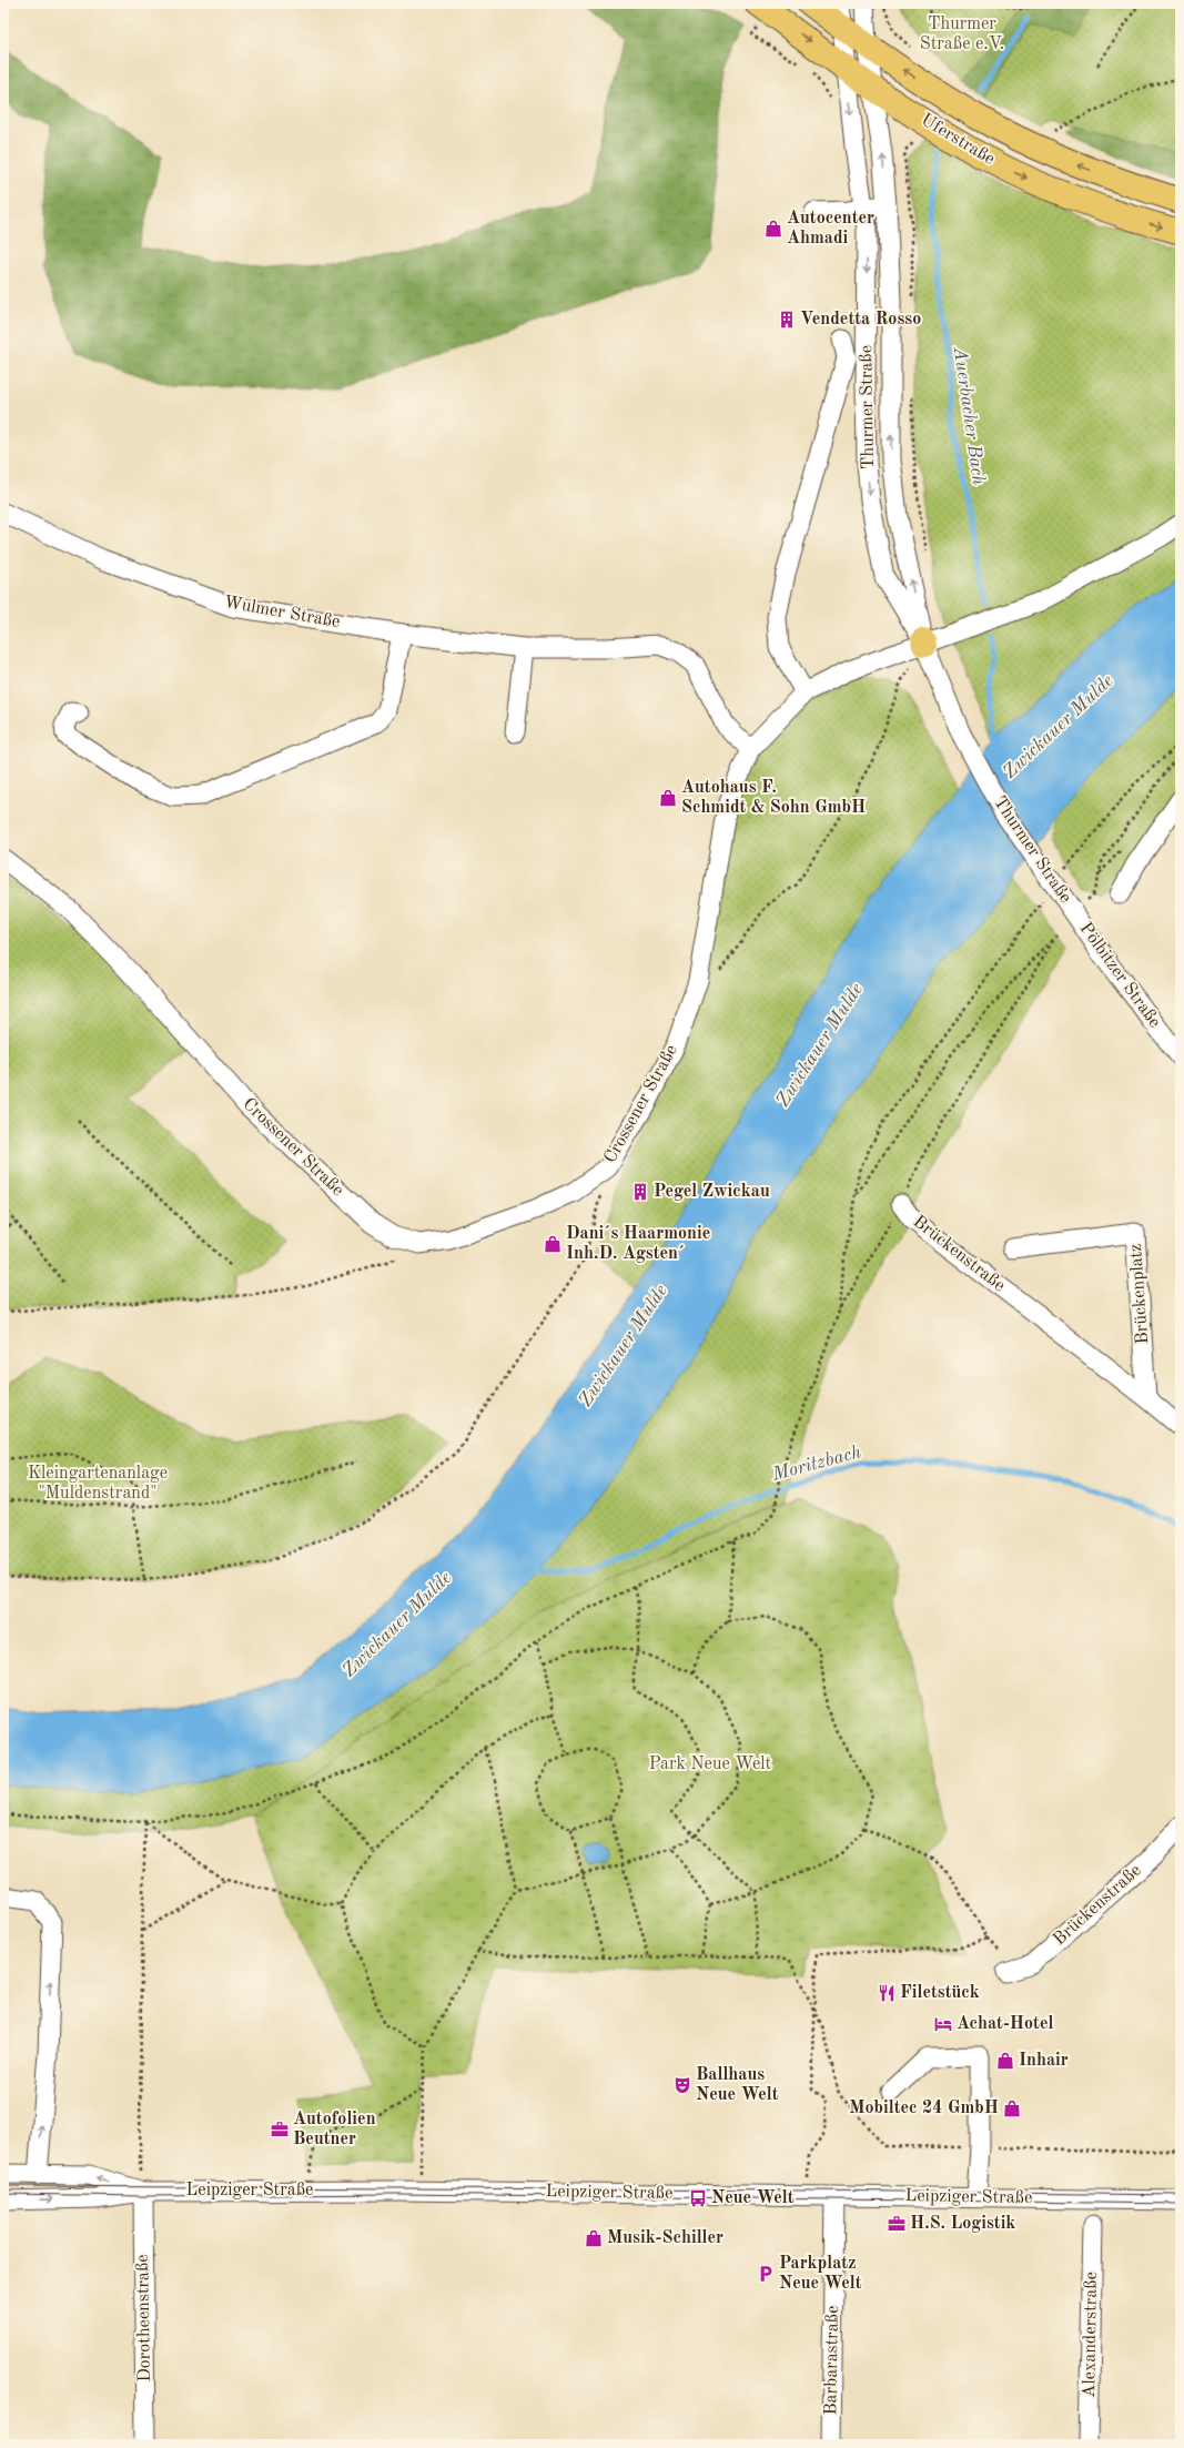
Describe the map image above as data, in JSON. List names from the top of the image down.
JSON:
{
  "streets": {
    "main road": ["Uferstraße"],
    "street": [
      "Thurmer Straße",
      "Wulmer Straße",
      "Pölbitzer Straße",
      "Crossener Straße",
      "Brückenstraße",
      "Brückenplatz",
      "Leipziger Straße",
      "Dorotheenstraße",
      "Alexanderstraße",
      "Barbarastraße"
    ]
  },
  "crossings": [
    ["Uferstraße", "Thurmer Straße"],
    ["Thurmer Straße", "Pölbitzer Straße"],
    ["Thurmer Straße", "Crossener Straße"],
    ["Wulmer Straße", "Crossener Straße"],
    ["Brückenstraße", "Brückenplatz"],
    ["Leipziger Straße", "Dorotheenstraße"],
    ["Leipziger Straße", "Barbarastraße"]
  ],
  "water": ["Auerbacher Bach", "Zwickauer Mulde", "Moritzbach"],
  "parks": ["Thurmer Straße e.V.", "Kleingartenanlage \"Muldenstrand\"", "Park Neue Welt"],
  "places": {
    "shop": [
      "Autocenter Ahmadi",
      "Autohaus F. Schmidt & Sohn GmbH",
      "Dani´s Haarmonie Inh.D. Agsten´",
      "Inhair",
      "Mobiltec 24 GmbH",
      "Musik-Schiller"
    ],
    "building": ["Vendetta Rosso", "Pegel Zwickau"],
    "restaurant": ["Filetstück"],
    "hotel": ["Achat-Hotel"],
    "theatre": ["Ballhaus Neue Welt"],
    "office": ["Autofolien Beutner", "H.S. Logistik"],
    "bus stop": ["Neue Welt"],
    "parking": ["Parkplatz Neue Welt"]
  }
}
